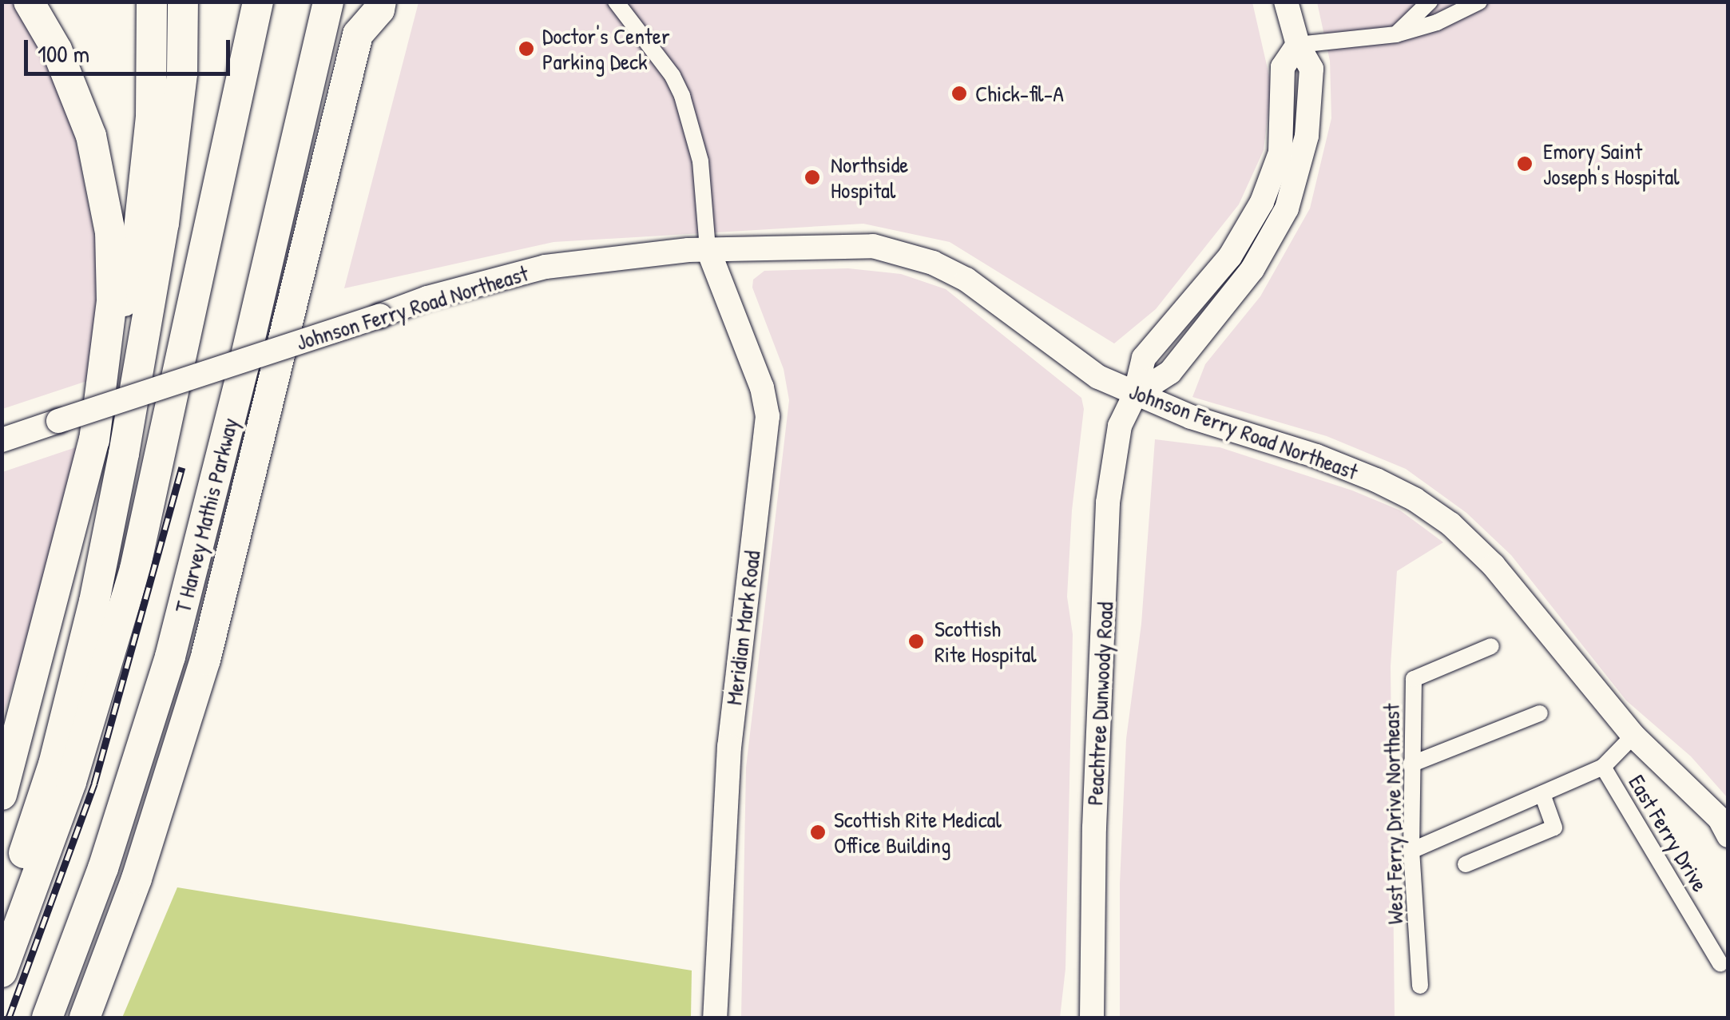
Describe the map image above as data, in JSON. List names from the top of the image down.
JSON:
{
  "streets": {
    "highway": ["T Harvey Mathis Parkway"],
    "main road": ["Johnson Ferry Road Northeast", "Meridian Mark Road", "Peachtree Dunwoody Road"],
    "street": ["West Ferry Drive Northeast", "East Ferry Drive"]
  },
  "crossings": [
    ["Johnson Ferry Road Northeast", "Meridian Mark Road"],
    ["Johnson Ferry Road Northeast", "Peachtree Dunwoody Road"]
  ],
  "places": [
    "Doctor's Center Parking Deck",
    "Chick-fil-A",
    "Emory Saint Joseph's Hospital",
    "Northside Hospital",
    "Scottish Rite Hospital",
    "Scottish Rite Medical Office Building"
  ],
  "scale_bar": "100 m"
}
